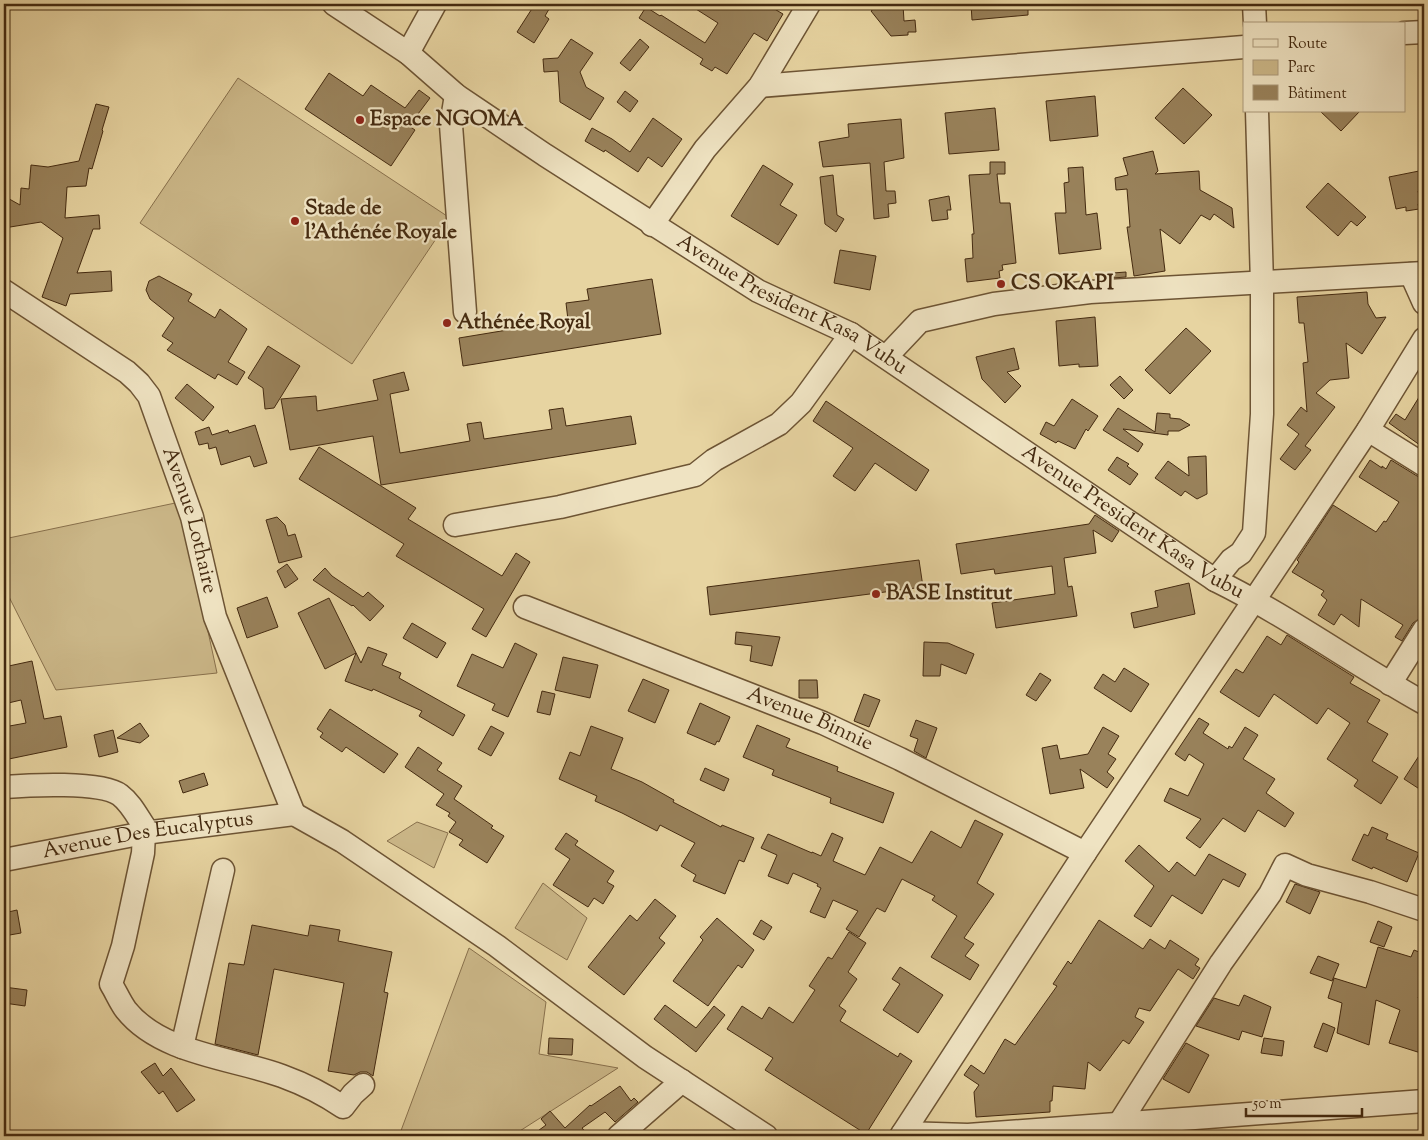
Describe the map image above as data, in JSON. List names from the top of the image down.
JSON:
{
  "streets": {
    "street": [
      "Avenue President Kasa Vubu",
      "Avenue Lothaire",
      "Avenue Binnie",
      "Avenue Des Eucalyptus"
    ]
  },
  "crossings": [
    ["Avenue Lothaire", "Avenue Des Eucalyptus"]
  ],
  "places": [
    "Espace NGOMA",
    "Stade de l'Athénée Royale",
    "CS OKAPI",
    "Athénée Royal",
    "BASE Institut"
  ],
  "legend": ["Route", "Parc", "Bâtiment"],
  "scale_bar": "50 m"
}
